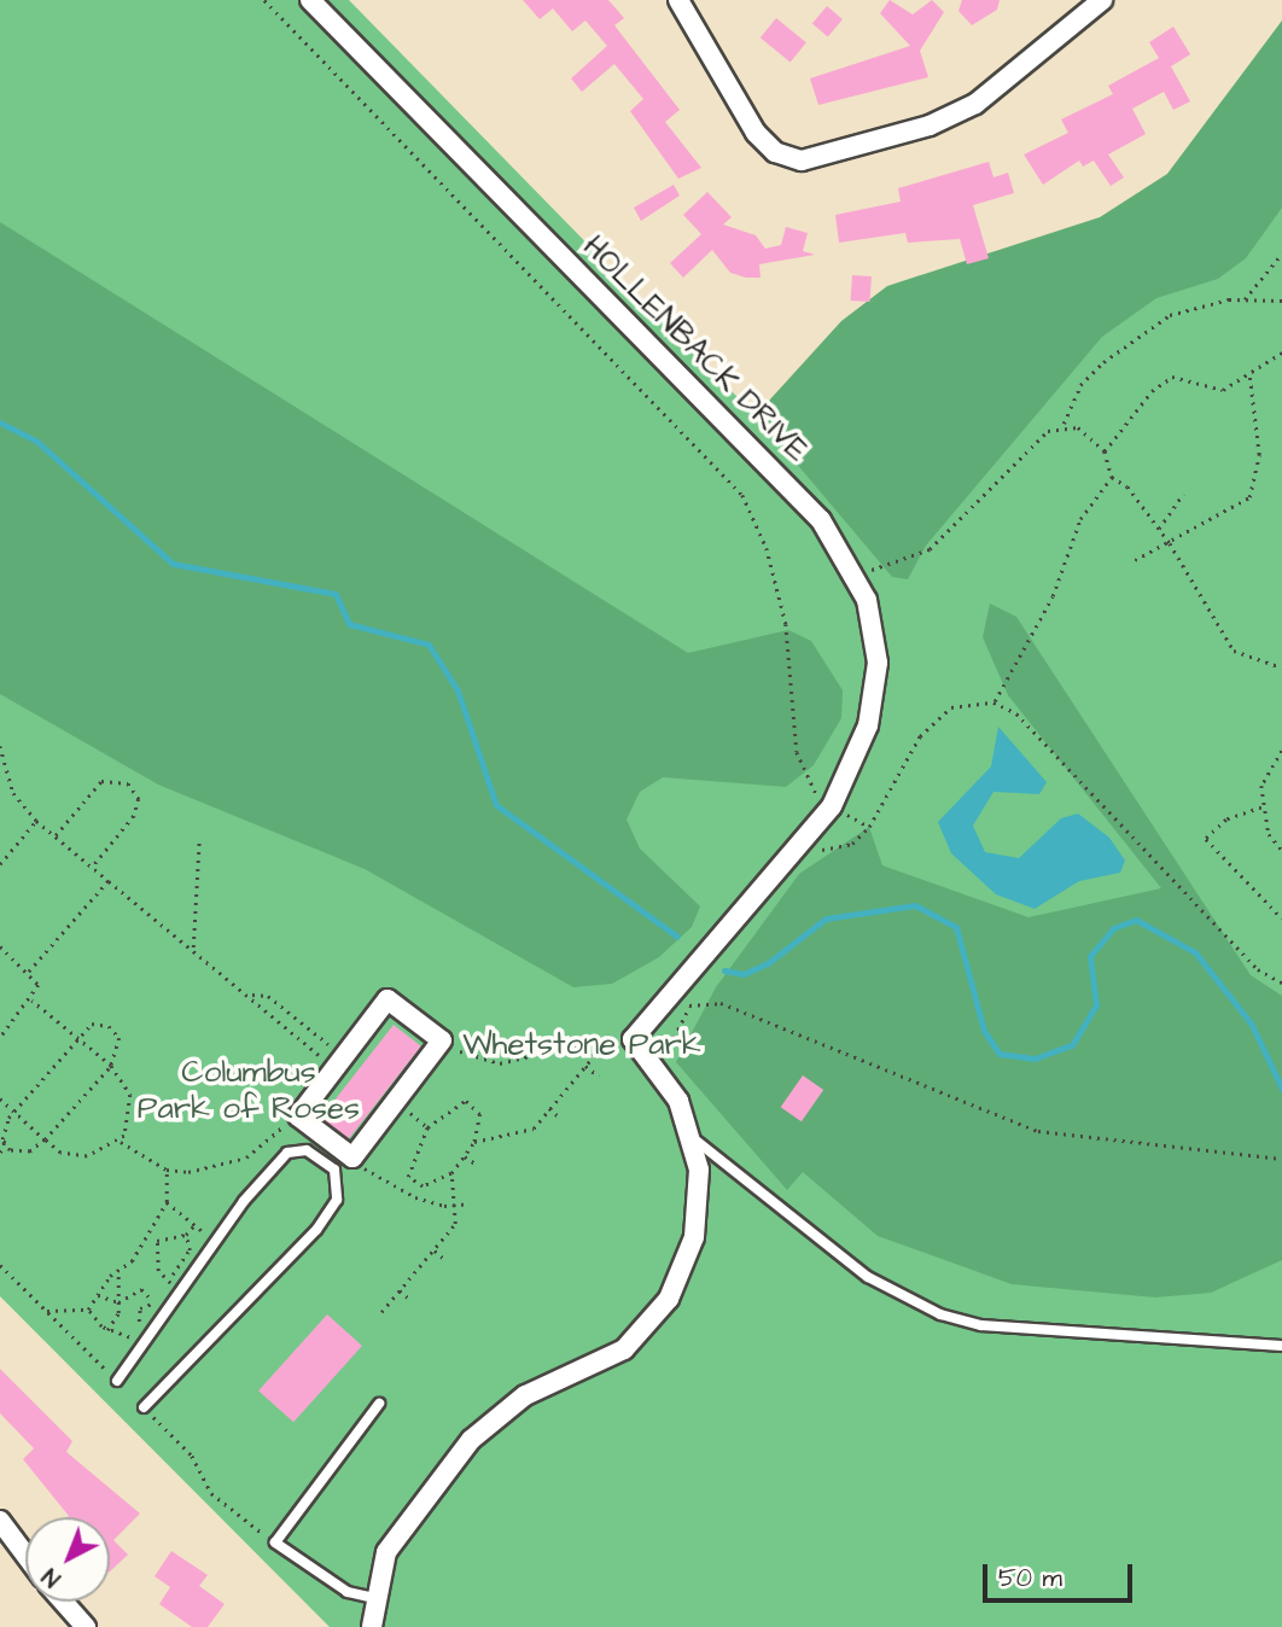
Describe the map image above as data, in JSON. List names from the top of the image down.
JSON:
{
  "streets": {
    "street": ["HOLLENBACK DRIVE"]
  },
  "parks": ["Whetstone Park", "Columbus Park of Roses"],
  "scale_bar": "50 m",
  "north": "bottom left"
}
